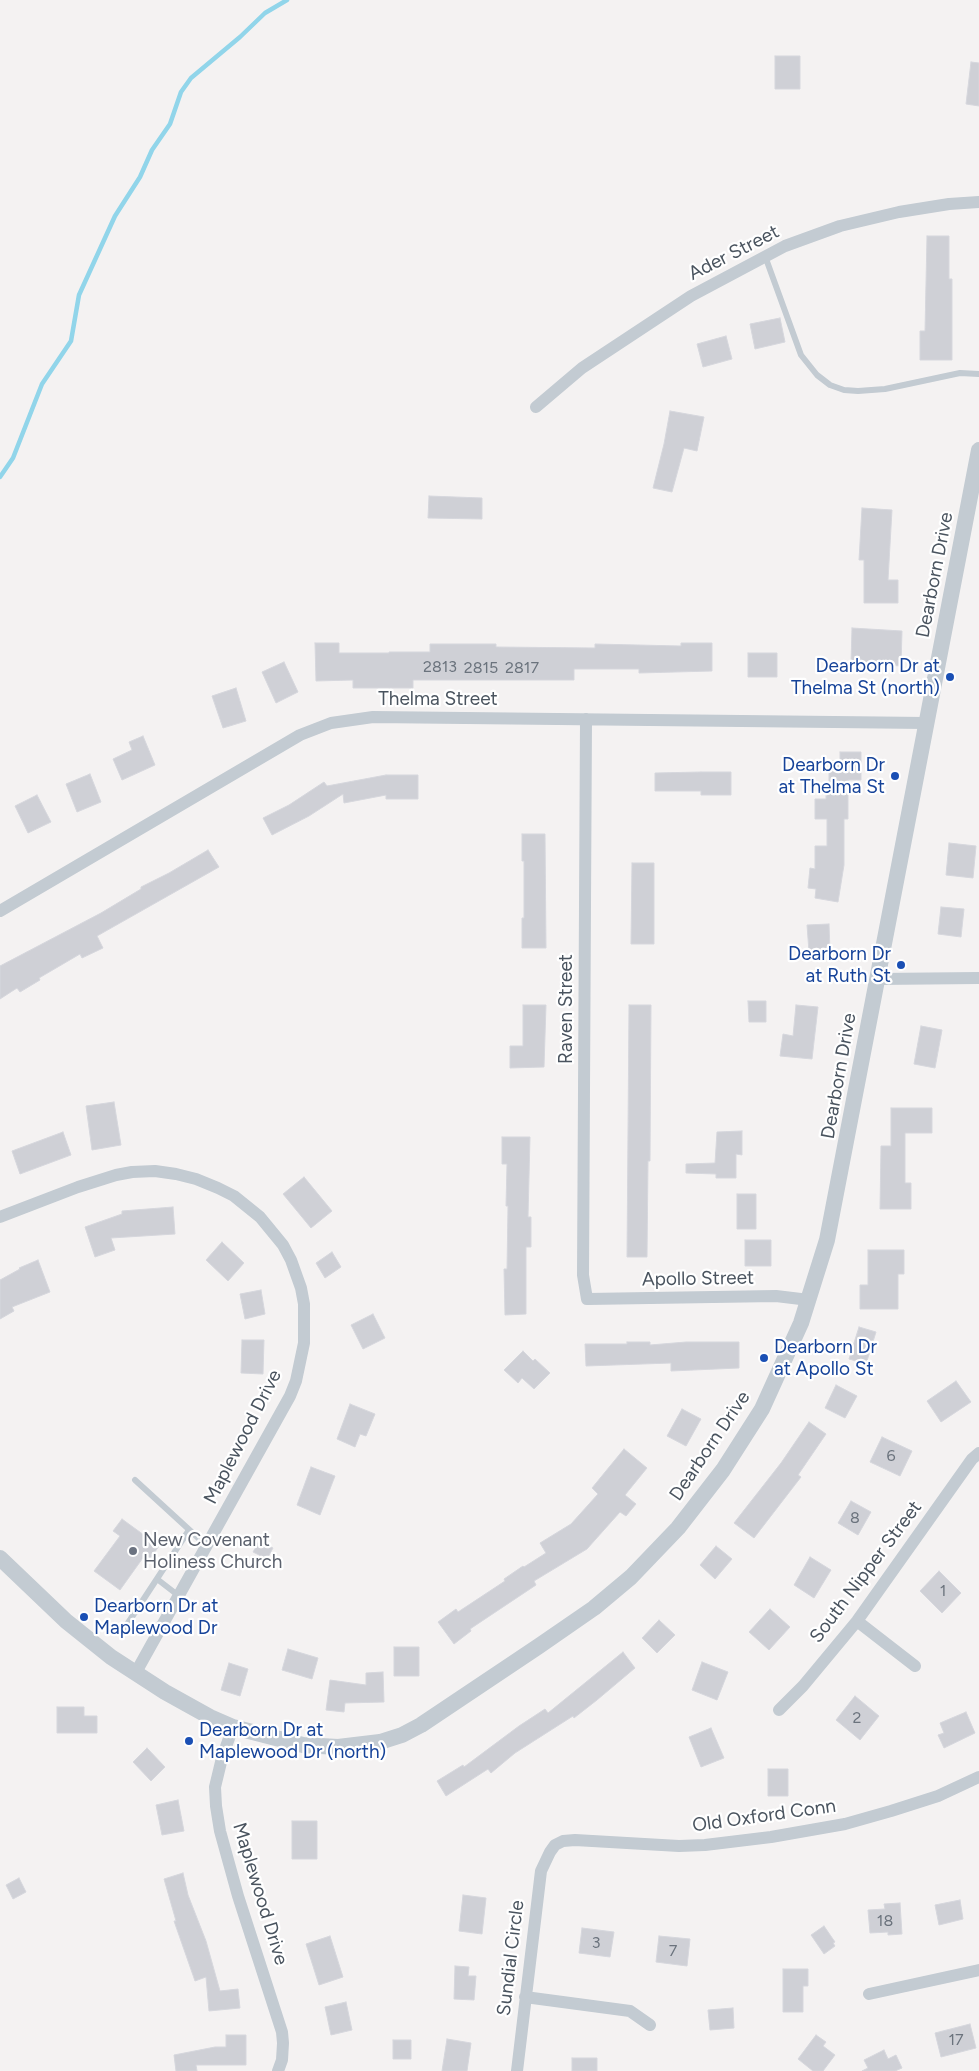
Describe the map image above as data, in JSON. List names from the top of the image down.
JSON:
{
  "streets": {
    "street": [
      "Ader Street",
      "Dearborn Drive",
      "Thelma Street",
      "Raven Street",
      "Apollo Street",
      "Maplewood Drive",
      "South Nipper Street",
      "Old Oxford Conn",
      "Sundial Circle"
    ]
  },
  "crossings": [
    ["Dearborn Drive", "Thelma Street"],
    ["Dearborn Drive", "Apollo Street"],
    ["Dearborn Drive", "Maplewood Drive"],
    ["Thelma Street", "Raven Street"],
    ["Raven Street", "Apollo Street"],
    ["Old Oxford Conn", "Sundial Circle"]
  ],
  "places": [
    "Dearborn Dr at Thelma St (north)",
    "Dearborn Dr at Thelma St",
    "Dearborn Dr at Ruth St",
    "Dearborn Dr at Apollo St",
    "New Covenant Holiness Church",
    "Dearborn Dr at Maplewood Dr",
    "Dearborn Dr at Maplewood Dr (north)"
  ],
  "house_numbers": [
    "2813",
    "2815",
    "2817",
    "6",
    "8",
    "1",
    "2",
    "18",
    "3",
    "7",
    "17"
  ]
}
